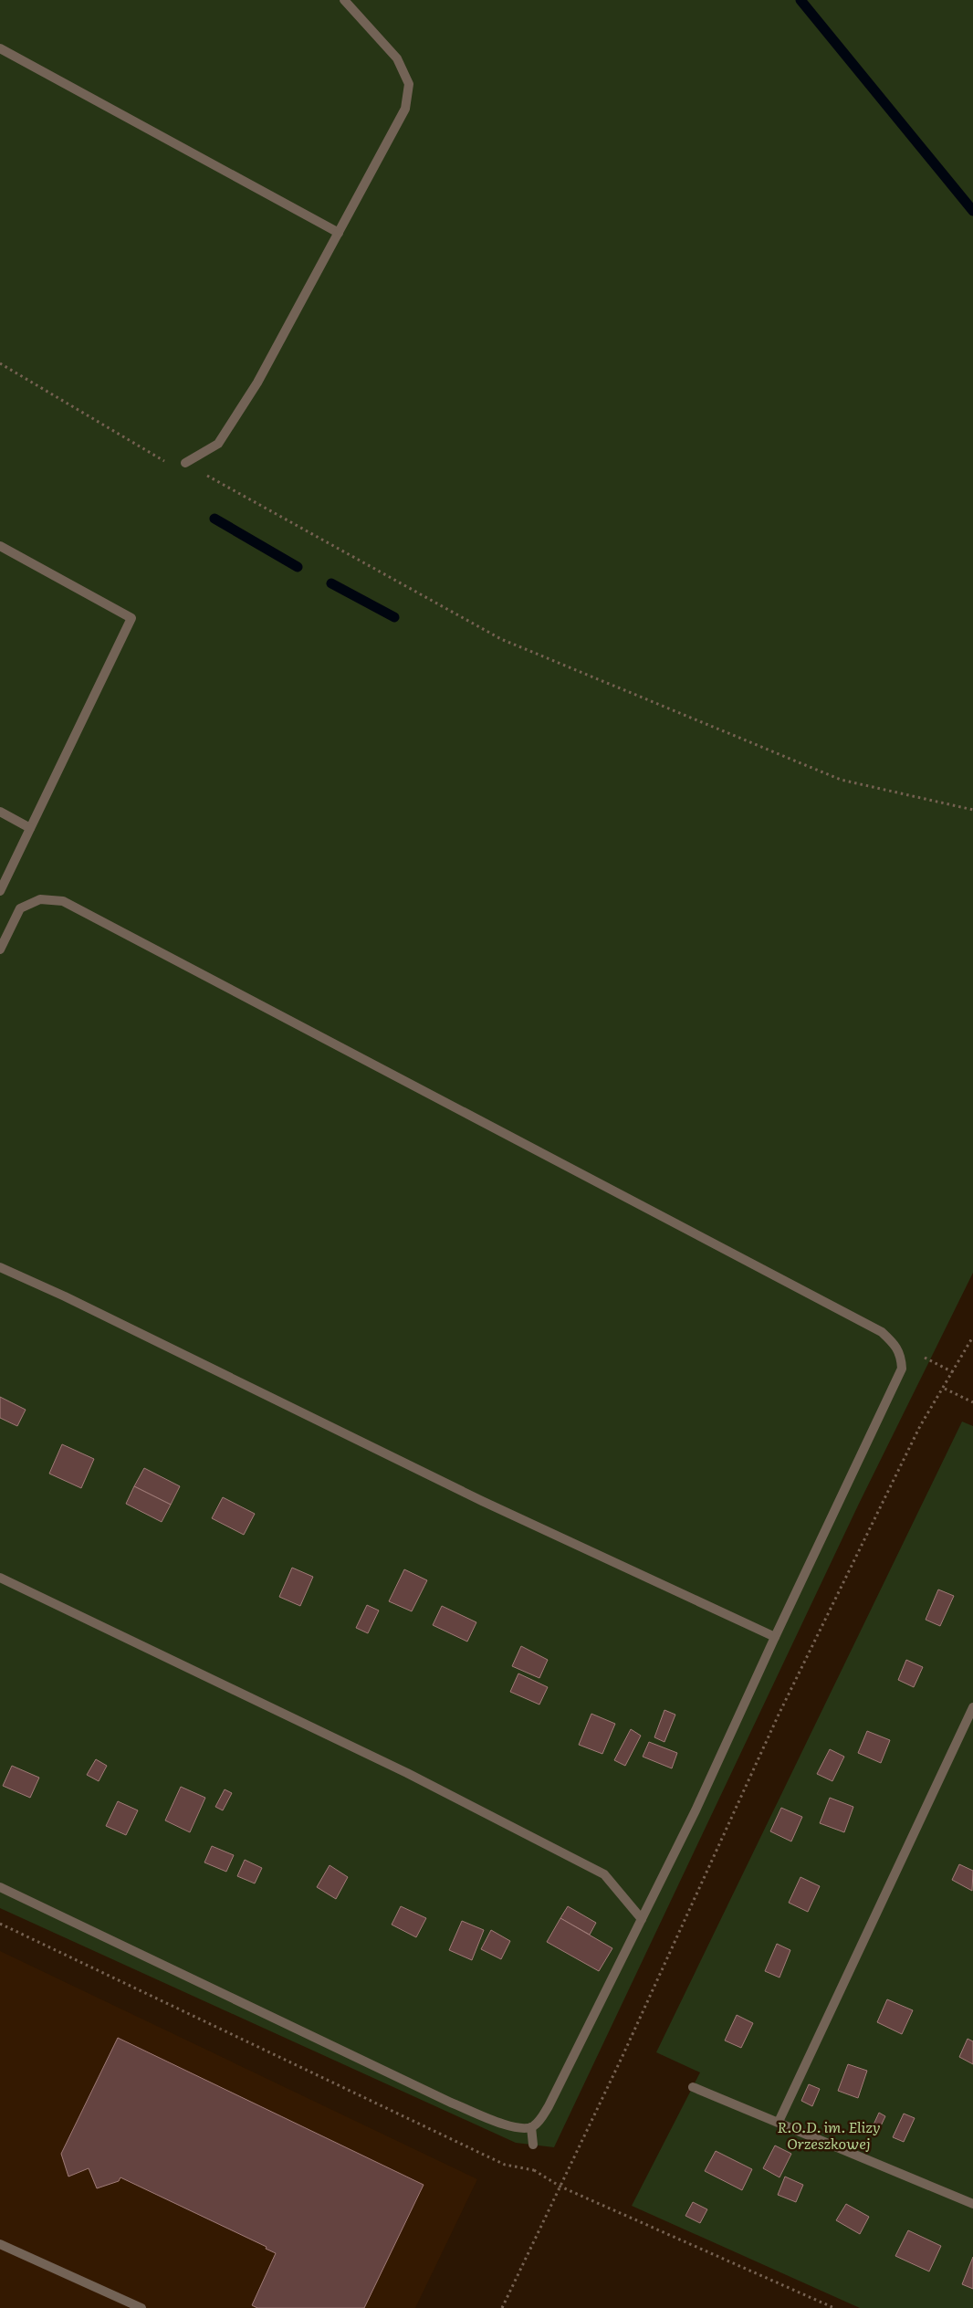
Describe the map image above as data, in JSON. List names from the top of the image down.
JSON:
{
  "parks": ["R.O.D. im. Elizy Orzeszkowej"]
}
